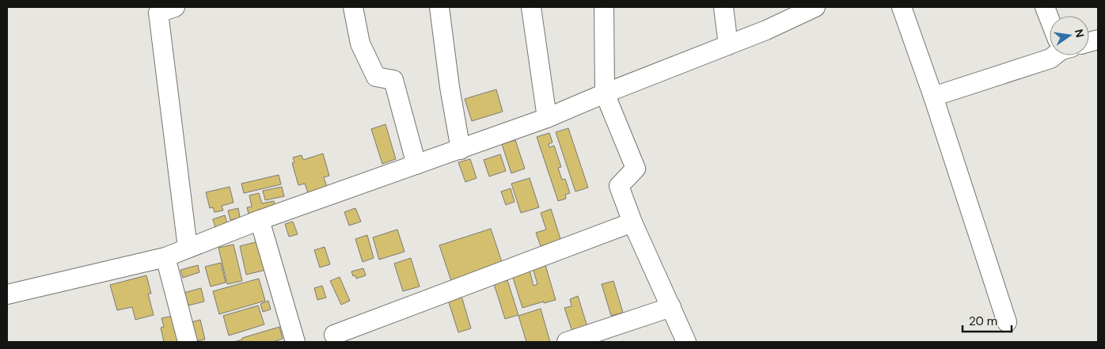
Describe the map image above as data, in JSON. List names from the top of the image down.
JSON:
{
  "scale_bar": "20 m",
  "north": "right"
}
